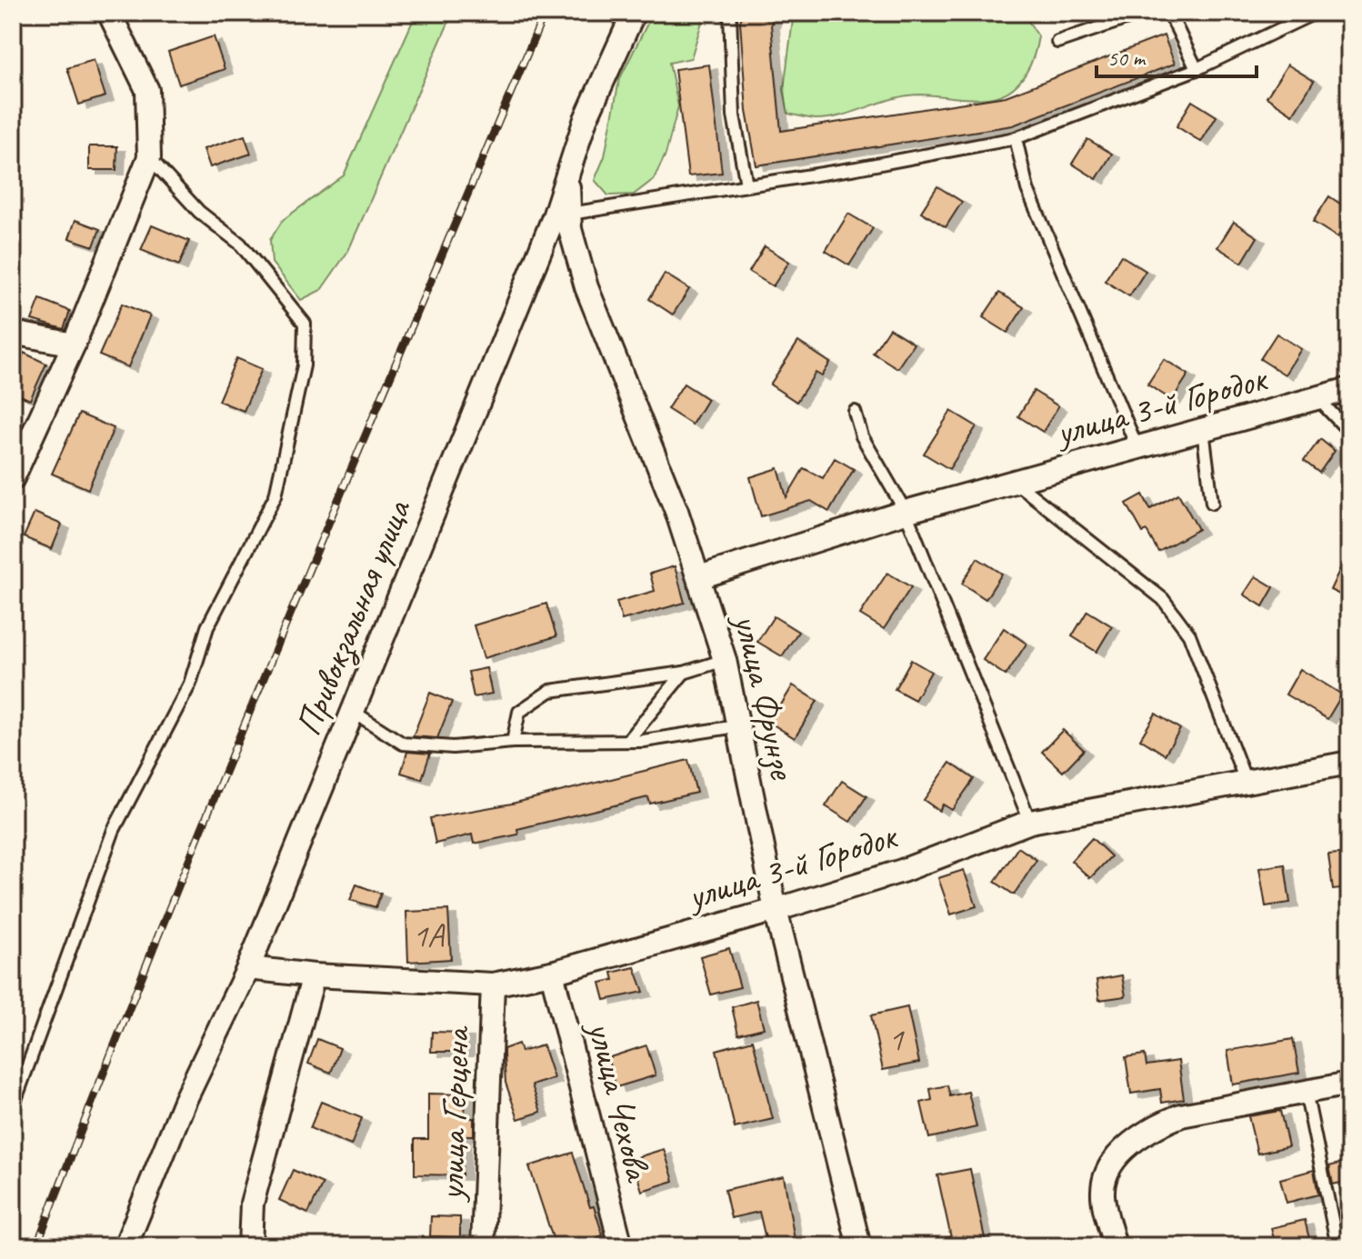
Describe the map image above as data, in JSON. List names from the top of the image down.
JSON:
{
  "streets": {
    "street": [
      "улица 3-й Городок",
      "Привокзальная улица",
      "улица Фрунзе",
      "улица Чехова",
      "улица Герцена"
    ]
  },
  "crossings": [
    ["улица 3-й Городок", "Привокзальная улица"],
    ["улица 3-й Городок", "улица Фрунзе"],
    ["улица 3-й Городок", "улица Чехова"],
    ["улица 3-й Городок", "улица Герцена"],
    ["Привокзальная улица", "улица Фрунзе"]
  ],
  "house_numbers": ["1А", "1"],
  "scale_bar": "50 m"
}
